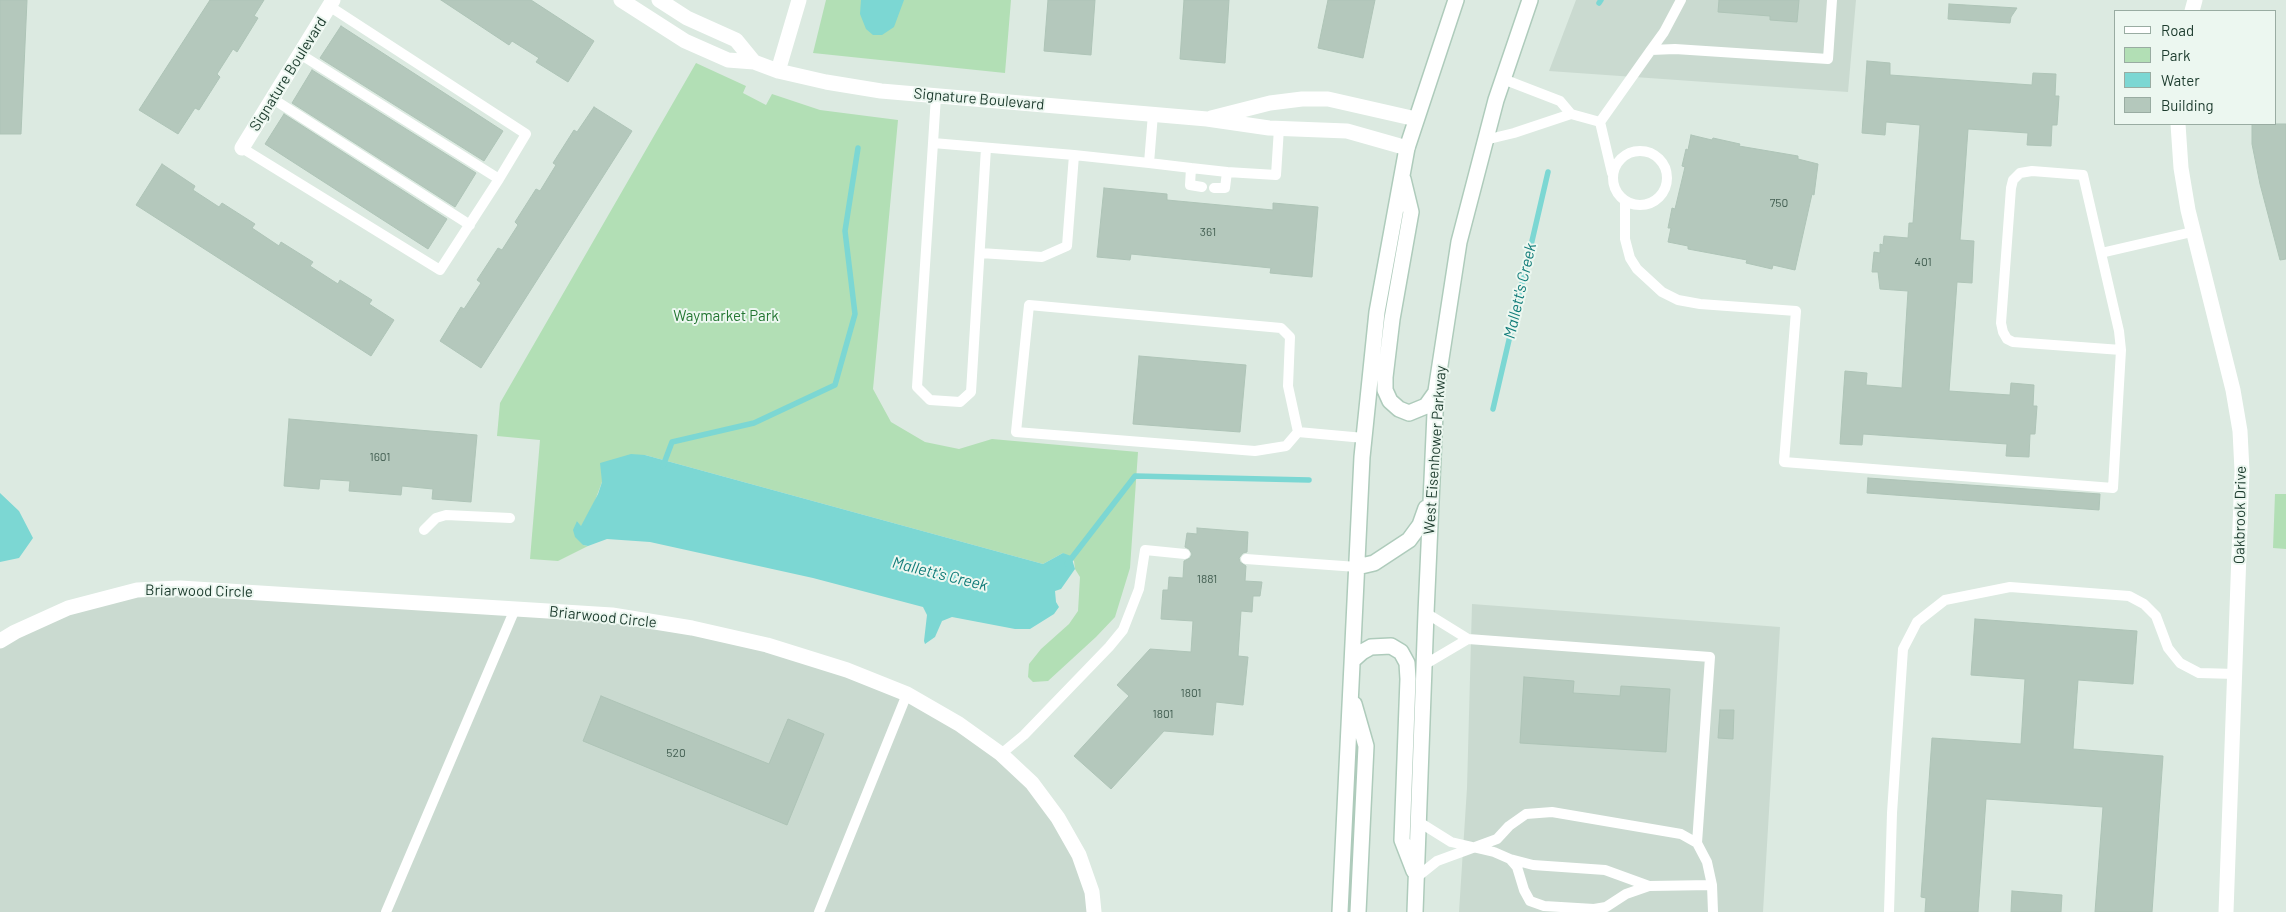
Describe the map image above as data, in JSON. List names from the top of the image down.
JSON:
{
  "streets": {
    "street": [
      "Signature Boulevard",
      "West Eisenhower Parkway",
      "Oakbrook Drive",
      "Briarwood Circle"
    ]
  },
  "water": ["Mallett's Creek"],
  "parks": ["Waymarket Park"],
  "house_numbers": [
    "750",
    "361",
    "401",
    "1601",
    "1881",
    "1801",
    "1801",
    "520"
  ],
  "legend": [
    "Road",
    "Park",
    "Water",
    "Building"
  ]
}
